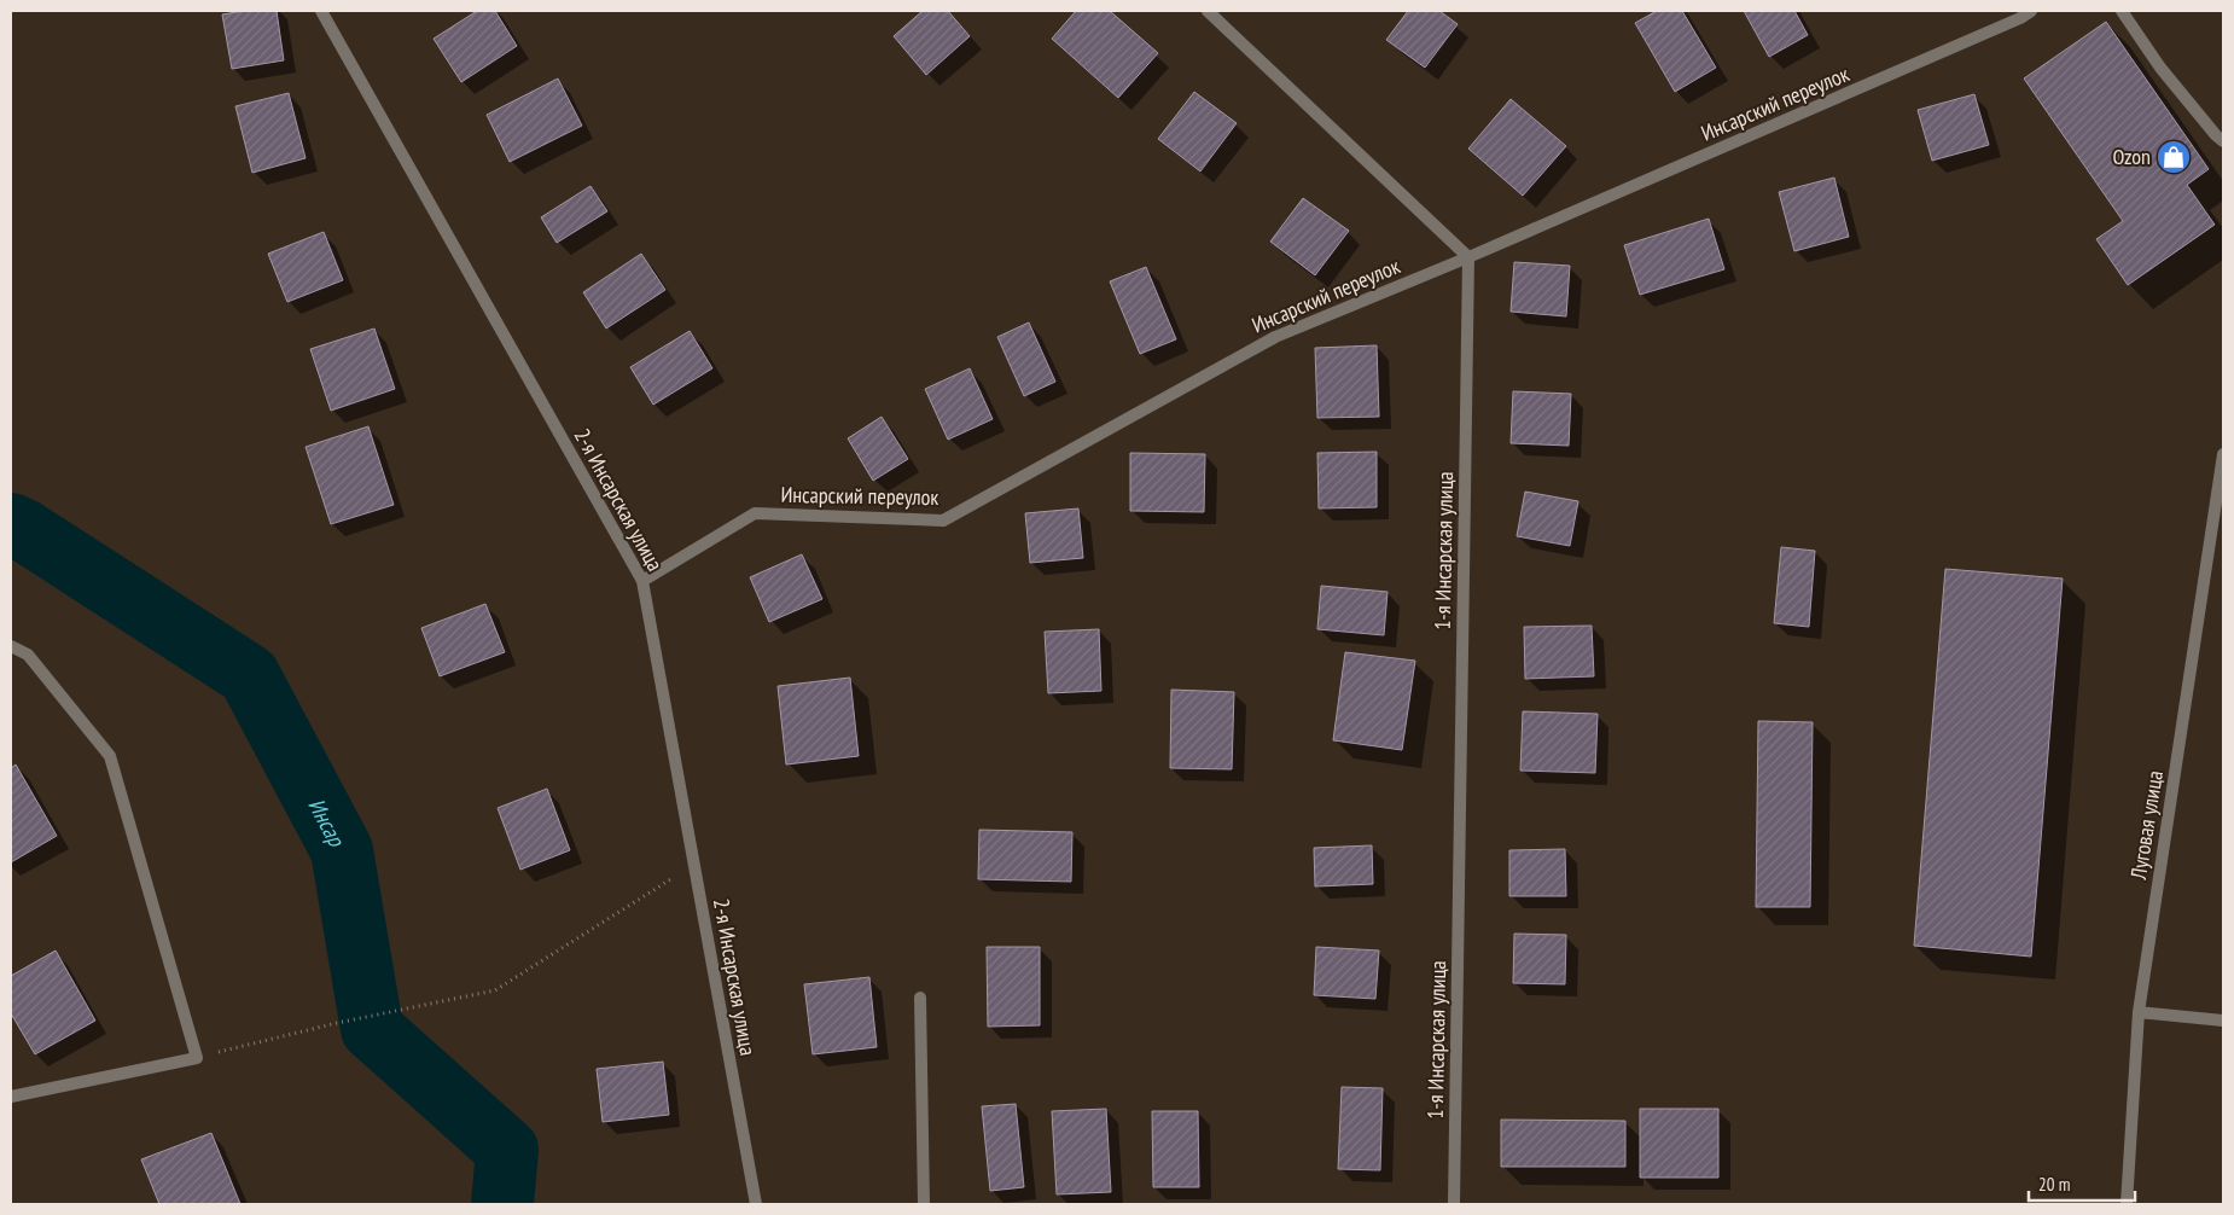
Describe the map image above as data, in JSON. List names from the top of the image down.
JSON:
{
  "streets": {
    "street": [
      "Инсарский переулок",
      "2-я Инсарская улица",
      "1-я Инсарская улица",
      "Луговая улица"
    ]
  },
  "crossings": [
    ["Инсарский переулок", "2-я Инсарская улица"],
    ["Инсарский переулок", "1-я Инсарская улица"]
  ],
  "water": ["Инсар"],
  "places": {
    "shop": ["Ozon"]
  },
  "scale_bar": "20 m"
}
